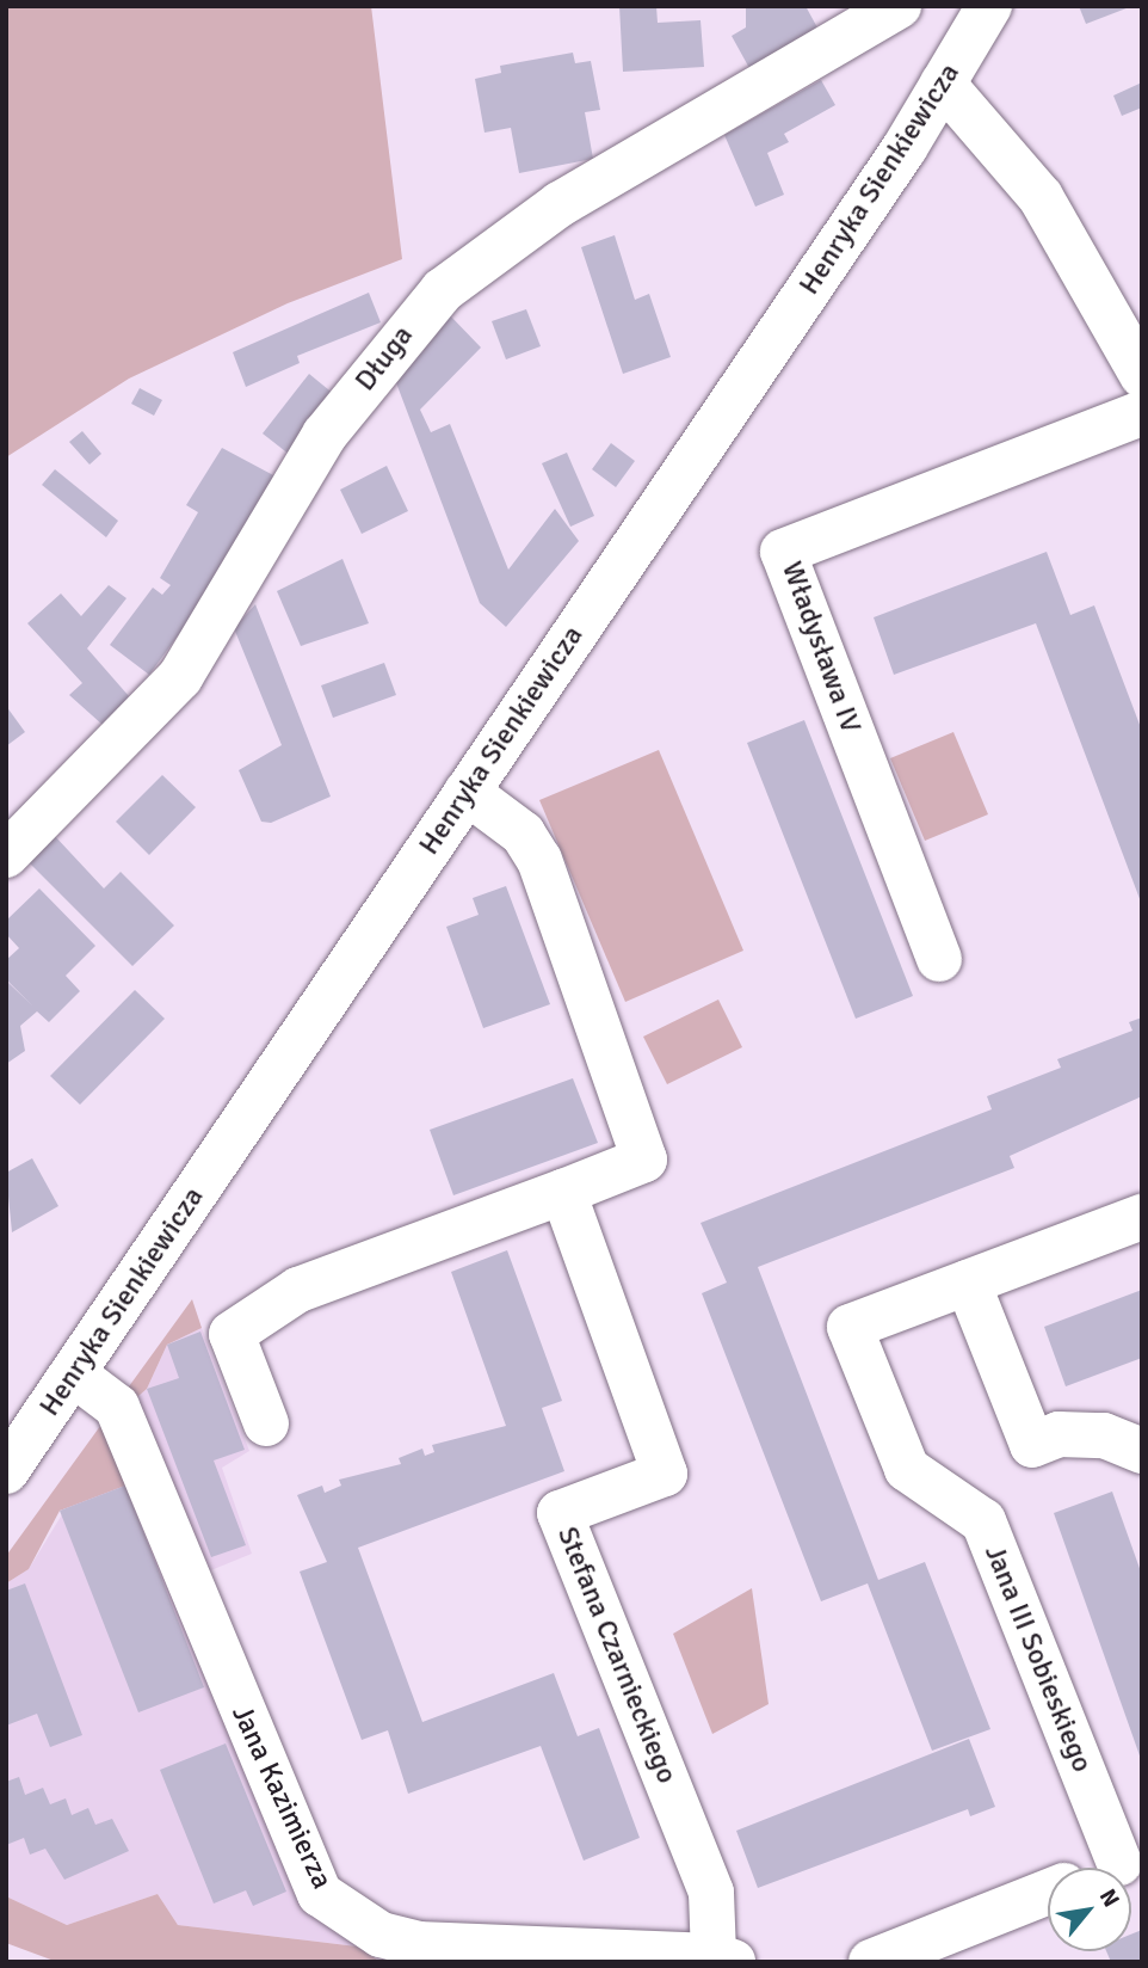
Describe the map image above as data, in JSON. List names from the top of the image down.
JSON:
{
  "streets": {
    "street": [
      "Henryka Sienkiewicza",
      "Długa",
      "Władysława IV",
      "Stefana Czarnieckiego",
      "Jana III Sobieskiego",
      "Jana Kazimierza"
    ]
  },
  "crossings": [
    ["Henryka Sienkiewicza", "Jana Kazimierza"],
    ["Stefana Czarnieckiego", "Jana Kazimierza"]
  ],
  "north": "top right"
}
